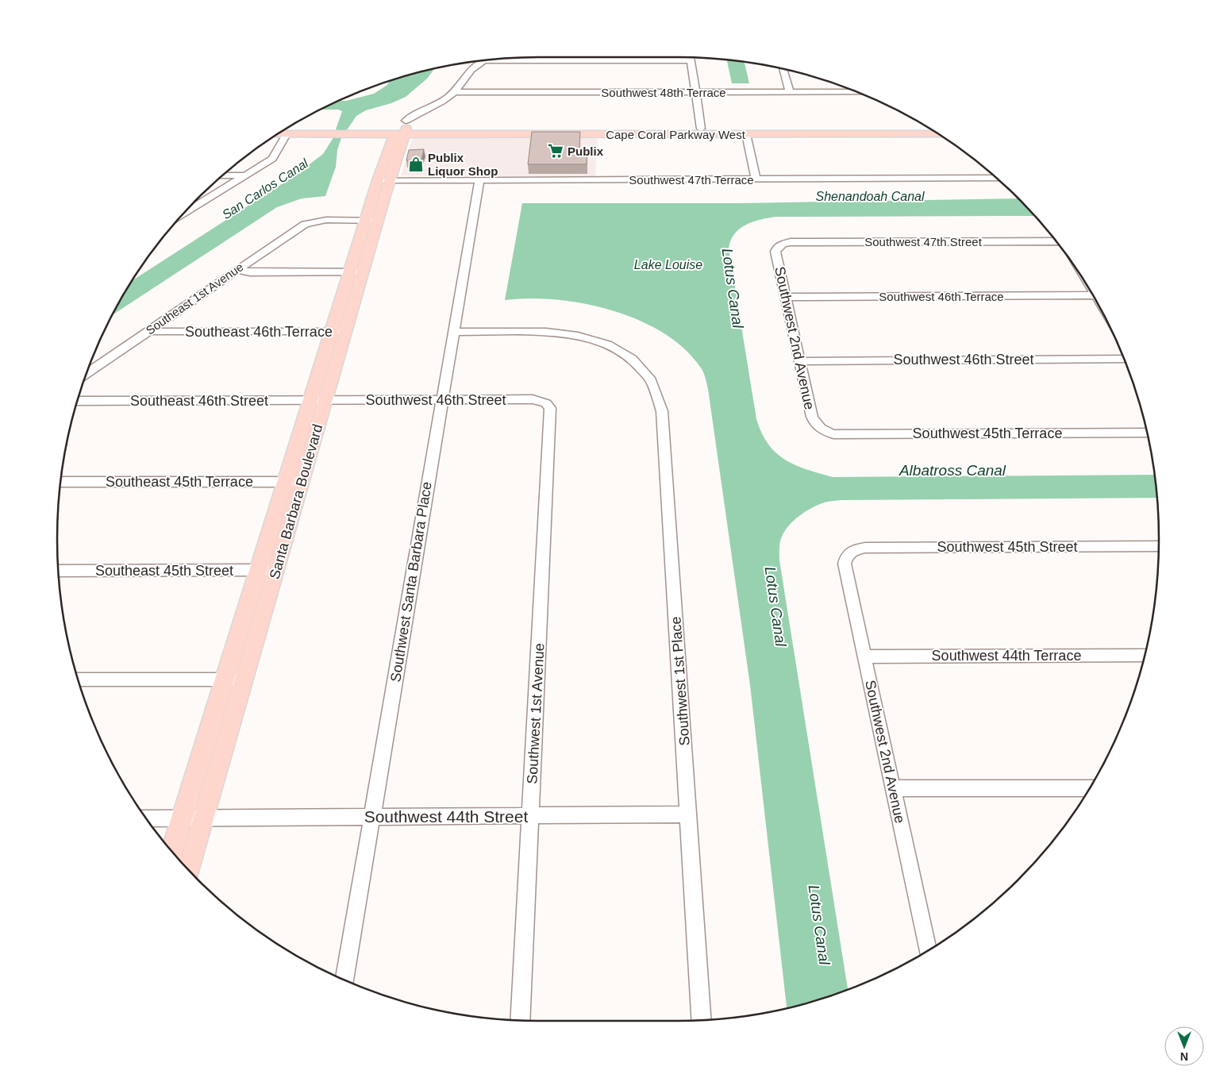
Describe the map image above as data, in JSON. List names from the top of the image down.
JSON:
{
  "streets": {
    "main road": ["Cape Coral Parkway West", "Santa Barbara Boulevard"],
    "street": [
      "Southwest 48th Terrace",
      "Southwest 47th Terrace",
      "Southwest 47th Street",
      "Southwest 46th Terrace",
      "Southeast 1st Avenue",
      "Southeast 46th Terrace",
      "Southwest 2nd Avenue",
      "Southwest 46th Street",
      "Southeast 46th Street",
      "Southwest 45th Terrace",
      "Southeast 45th Terrace",
      "Southwest 45th Street",
      "Southeast 45th Street",
      "Southwest Santa Barbara Place",
      "Southwest 44th Terrace",
      "Southwest 1st Place",
      "Southwest 1st Avenue",
      "Southwest 44th Street"
    ]
  },
  "crossings": [
    ["Cape Coral Parkway West", "Santa Barbara Boulevard"],
    ["Southwest 47th Terrace", "Santa Barbara Boulevard"],
    ["Southwest 47th Terrace", "Southwest Santa Barbara Place"],
    ["Southwest 47th Street", "Southwest 2nd Avenue"],
    ["Southwest 46th Terrace", "Southwest 2nd Avenue"],
    ["Southeast 1st Avenue", "Southeast 46th Terrace"],
    ["Southeast 1st Avenue", "Santa Barbara Boulevard"],
    ["Southeast 46th Terrace", "Santa Barbara Boulevard"],
    ["Southwest 2nd Avenue", "Southwest 46th Street"],
    ["Southwest 2nd Avenue", "Southwest 45th Terrace"],
    ["Southwest 2nd Avenue", "Southwest 45th Street"],
    ["Southwest 2nd Avenue", "Southwest 44th Terrace"],
    ["Southwest 46th Street", "Southeast 46th Street"],
    ["Southwest 46th Street", "Santa Barbara Boulevard"],
    ["Southwest 46th Street", "Southwest Santa Barbara Place"],
    ["Southwest 46th Street", "Southwest 1st Avenue"],
    ["Southeast 46th Street", "Santa Barbara Boulevard"],
    ["Southeast 45th Terrace", "Santa Barbara Boulevard"],
    ["Santa Barbara Boulevard", "Southeast 45th Street"],
    ["Santa Barbara Boulevard", "Southwest 44th Street"],
    ["Southwest Santa Barbara Place", "Southwest 1st Place"],
    ["Southwest Santa Barbara Place", "Southwest 44th Street"],
    ["Southwest 1st Place", "Southwest 44th Street"],
    ["Southwest 1st Avenue", "Southwest 44th Street"]
  ],
  "water": [
    "San Carlos Canal",
    "Shenandoah Canal",
    "Lake Louise",
    "Lotus Canal",
    "Albatross Canal"
  ],
  "places": {
    "supermarket": ["Publix"],
    "shop": ["Publix Liquor Shop"]
  },
  "north": "bottom"
}
